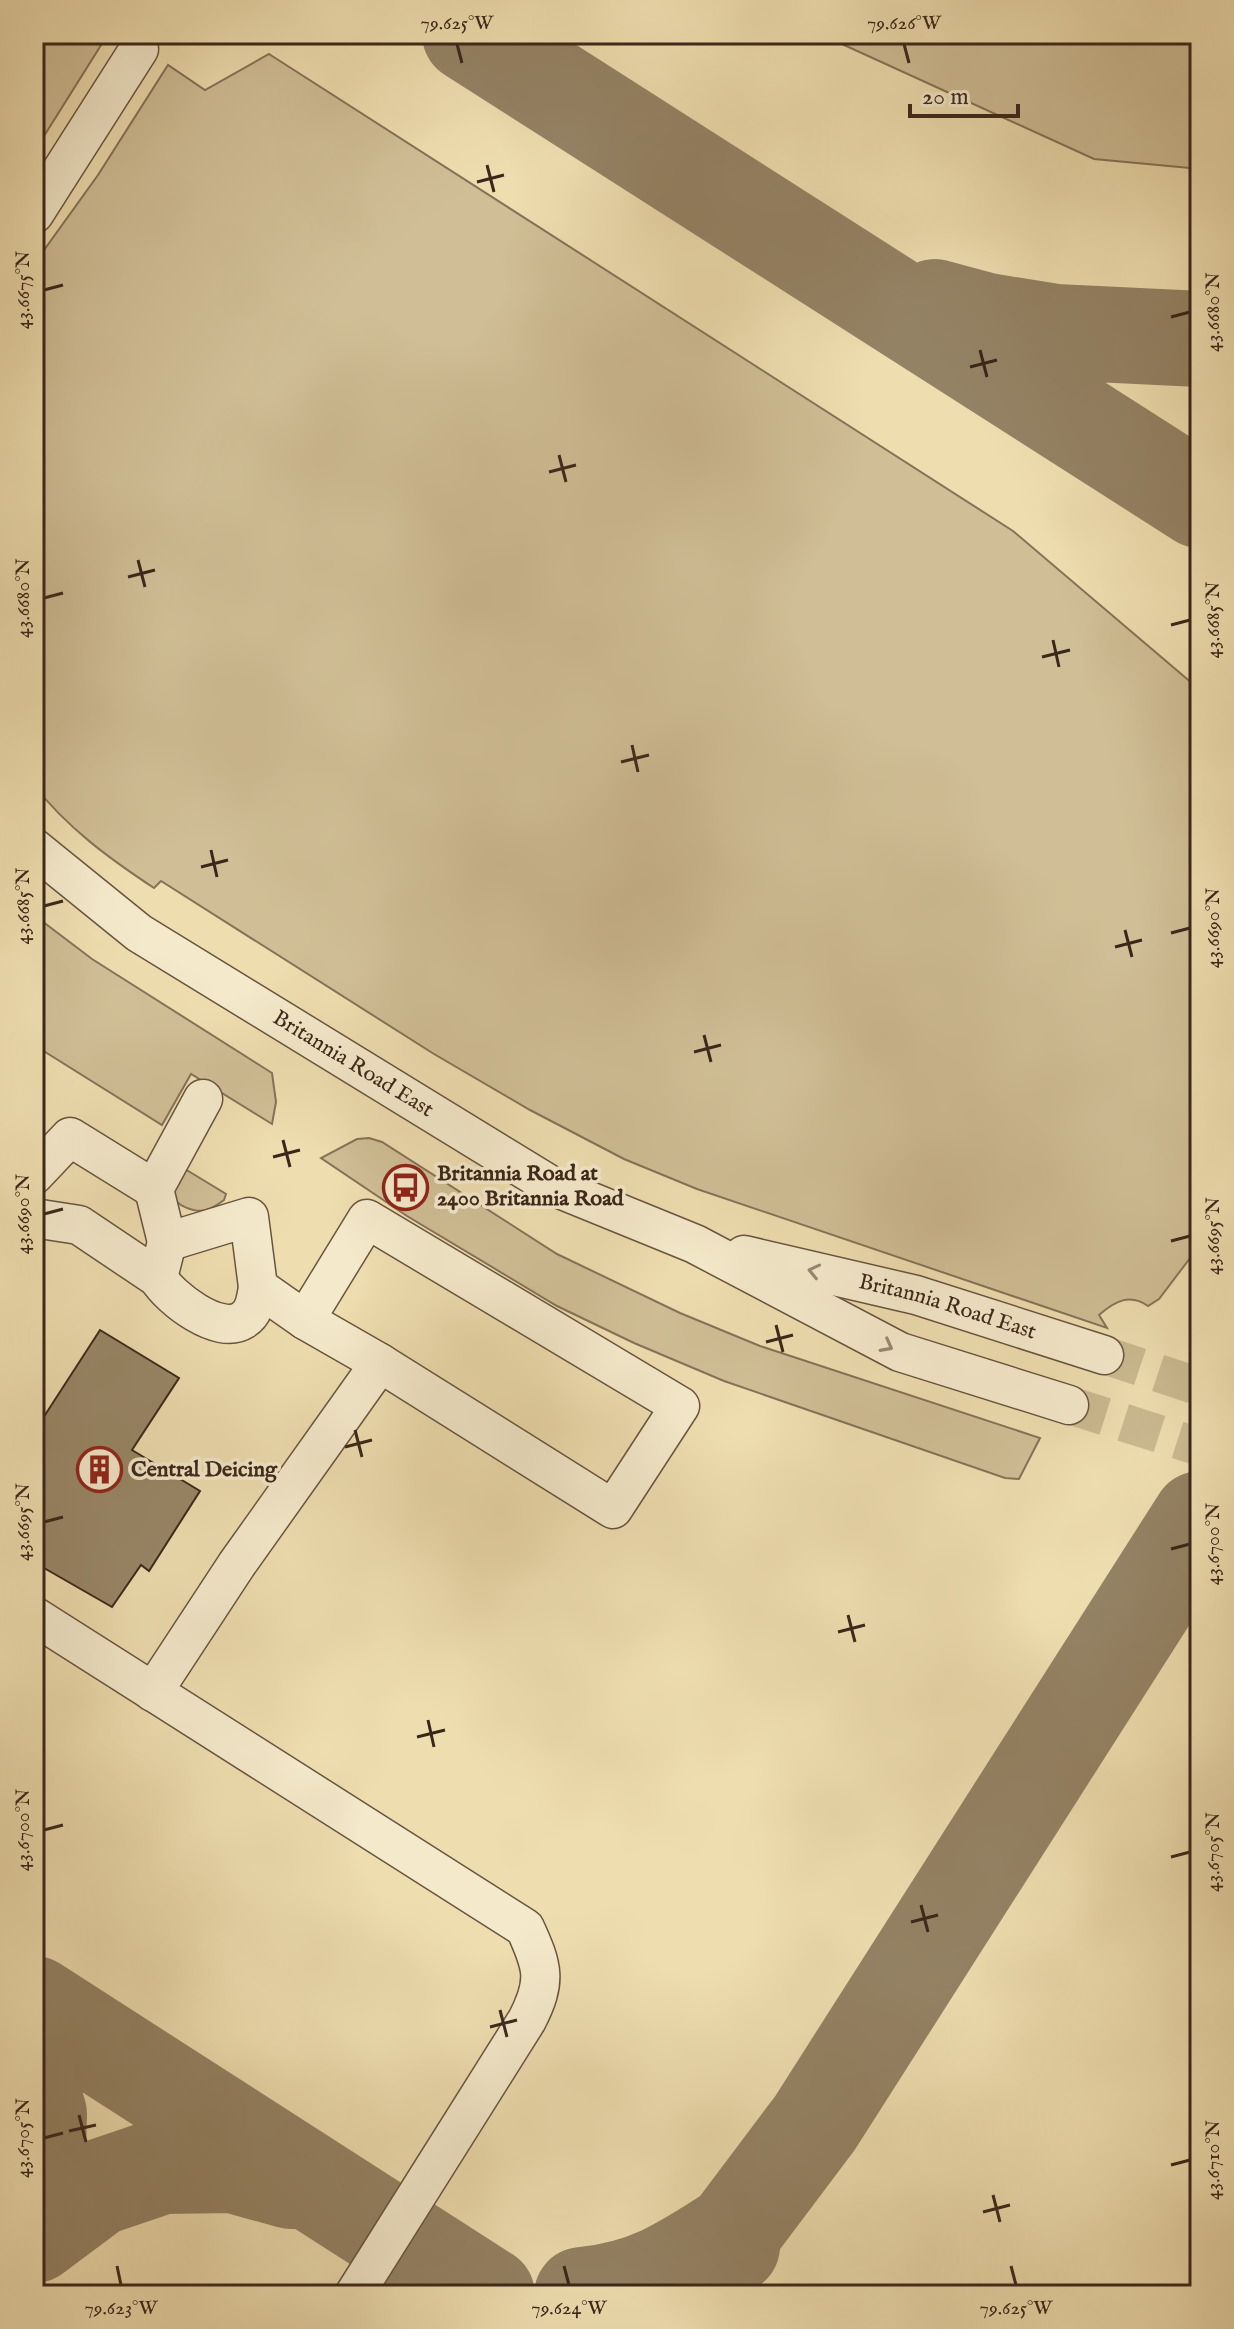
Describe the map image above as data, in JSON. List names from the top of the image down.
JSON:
{
  "streets": {
    "street": ["Britannia Road East"]
  },
  "places": {
    "bus stop": ["Britannia Road at 2400 Britannia Road"],
    "building": ["Central Deicing"]
  },
  "scale_bar": "20 m",
  "coordinates": [
    "79.625°W",
    "79.626°W",
    "43.6675°N",
    "43.6680°N",
    "43.6685°N",
    "43.6690°N",
    "43.6695°N",
    "43.6700°N",
    "43.6705°N",
    "43.6710°N",
    "79.623°W",
    "79.624°W"
  ]
}
